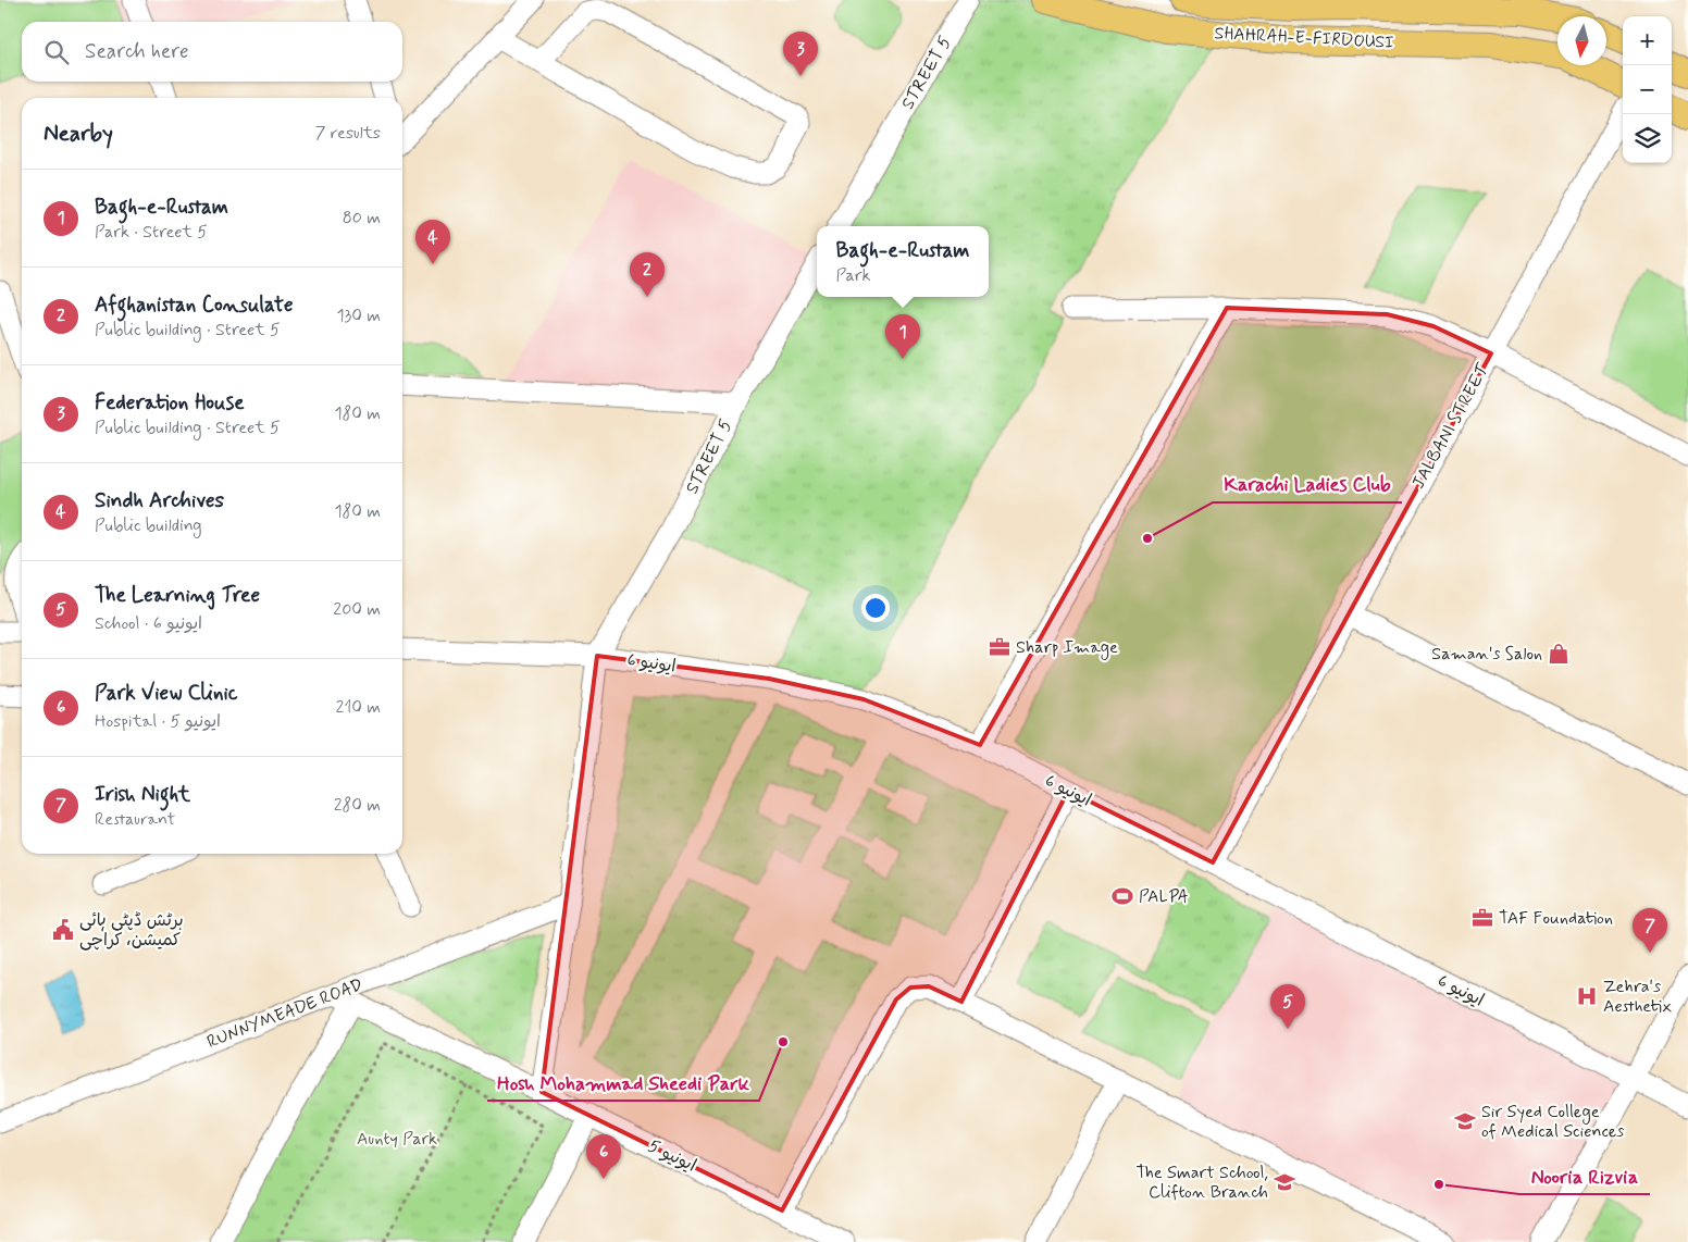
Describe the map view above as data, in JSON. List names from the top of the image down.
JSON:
{
  "streets": {
    "main road": ["SHAHRAH-E-FIRDOUSI"],
    "street": [
      "STREET 5",
      "JALBANI STREET",
      "ایونیو 6",
      "RUNNYMEADE ROAD",
      "ایونیو 5"
    ]
  },
  "crossings": [
    ["STREET 5", "ایونیو 6"],
    ["JALBANI STREET", "ایونیو 6"],
    ["RUNNYMEADE ROAD", "ایونیو 5"]
  ],
  "parks": ["Aunty Park"],
  "places": {
    "other": ["Karachi Ladies Club", "Hosh Mohammad Sheedi Park", "Nooria Rizvia"],
    "office": ["Sharp Image", "TAF Foundation"],
    "shop": ["Saman's Salon"],
    "sports": ["PALPA"],
    "public building": ["برٹش ڈپٹی ہائی کمیشن، کراچی"],
    "hospital": ["Zehra's Aesthetix"],
    "school or university": ["Sir Syed College of Medical Sciences", "The Smart School, Clifton Branch"]
  },
  "north": "bottom",
  "page": {
    "map_buttons": ["+", "−"],
    "search": "Search here",
    "pins": [
      "3",
      "4",
      "2",
      "1",
      "7",
      "5",
      "6"
    ],
    "heading": ["Nearby", "7 results"],
    "list": [
      {
        "mark": "1",
        "name": "Bagh-e-Rustam",
        "note": "Park · Street 5",
        "value": "80 m"
      },
      {
        "mark": "2",
        "name": "Afghanistan Consulate",
        "note": "Public building · Street 5",
        "value": "130 m"
      },
      {
        "mark": "3",
        "name": "Federation House",
        "note": "Public building · Street 5",
        "value": "180 m"
      },
      {
        "mark": "4",
        "name": "Sindh Archives",
        "note": "Public building",
        "value": "180 m"
      },
      {
        "mark": "5",
        "name": "The Learning Tree",
        "note": "School · ایونیو 6",
        "value": "200 m"
      },
      {
        "mark": "6",
        "name": "Park View Clinic",
        "note": "Hospital · ایونیو 5",
        "value": "210 m"
      },
      {
        "mark": "7",
        "name": "Irish Night",
        "note": "Restaurant",
        "value": "280 m"
      }
    ],
    "popup": ["Bagh-e-Rustam", "Park"]
  }
}
